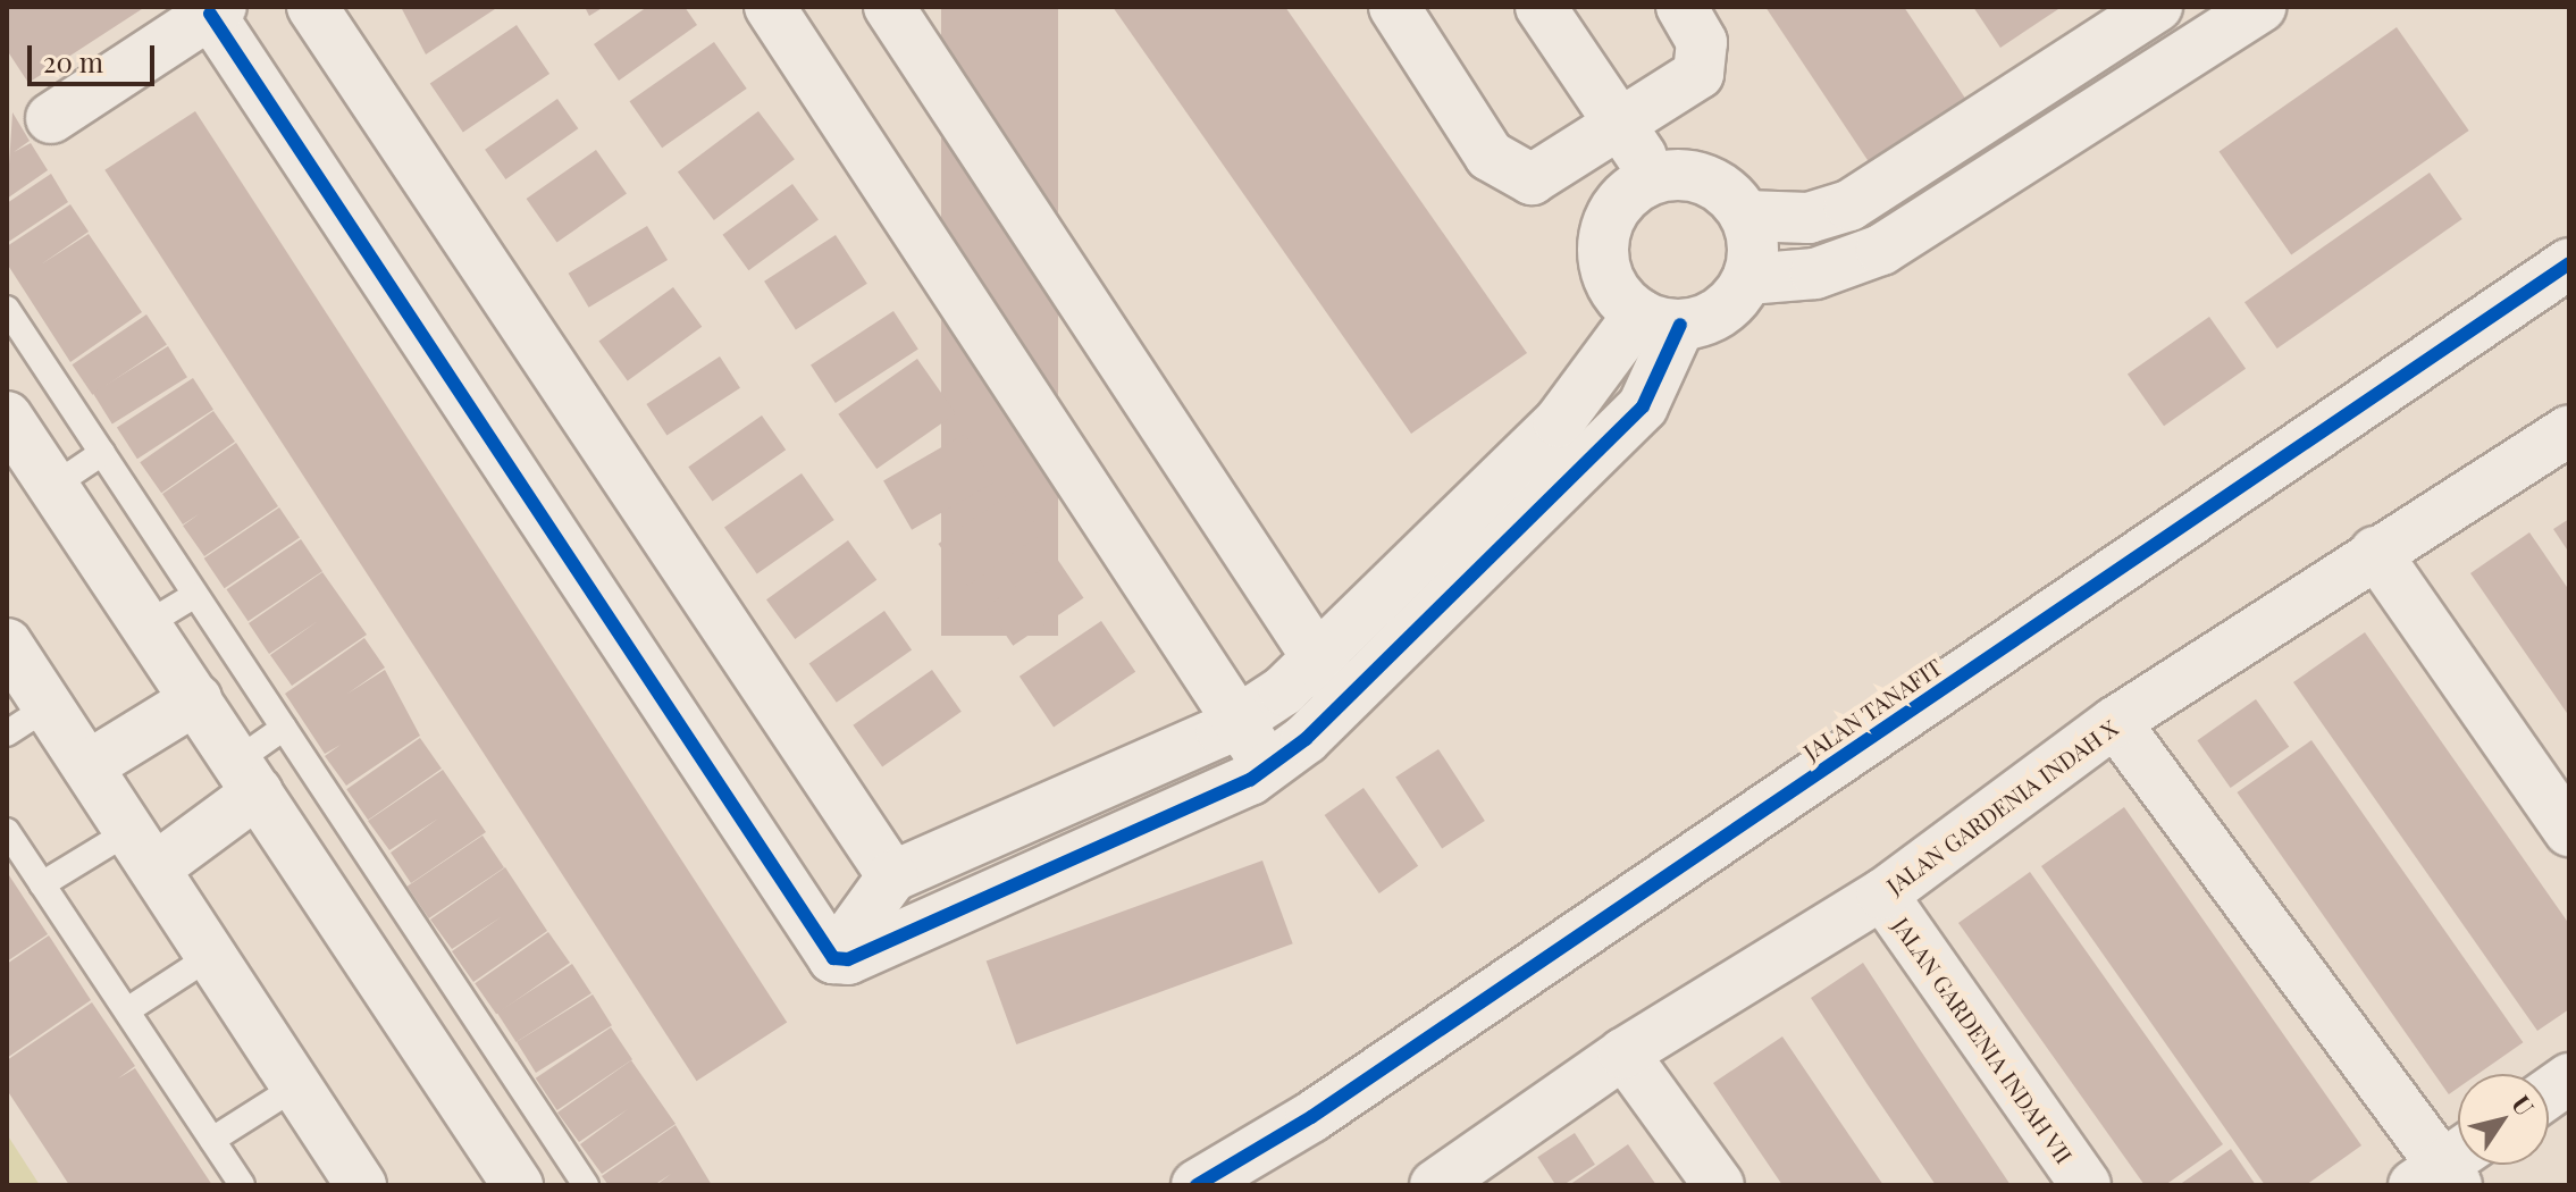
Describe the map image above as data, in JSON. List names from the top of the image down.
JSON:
{
  "streets": {
    "street": ["JALAN TANAFIT", "JALAN GARDENIA INDAH X", "JALAN GARDENIA INDAH VII"]
  },
  "crossings": [
    ["JALAN GARDENIA INDAH X", "JALAN GARDENIA INDAH VII"]
  ],
  "scale_bar": "20 m",
  "north": "top right"
}
